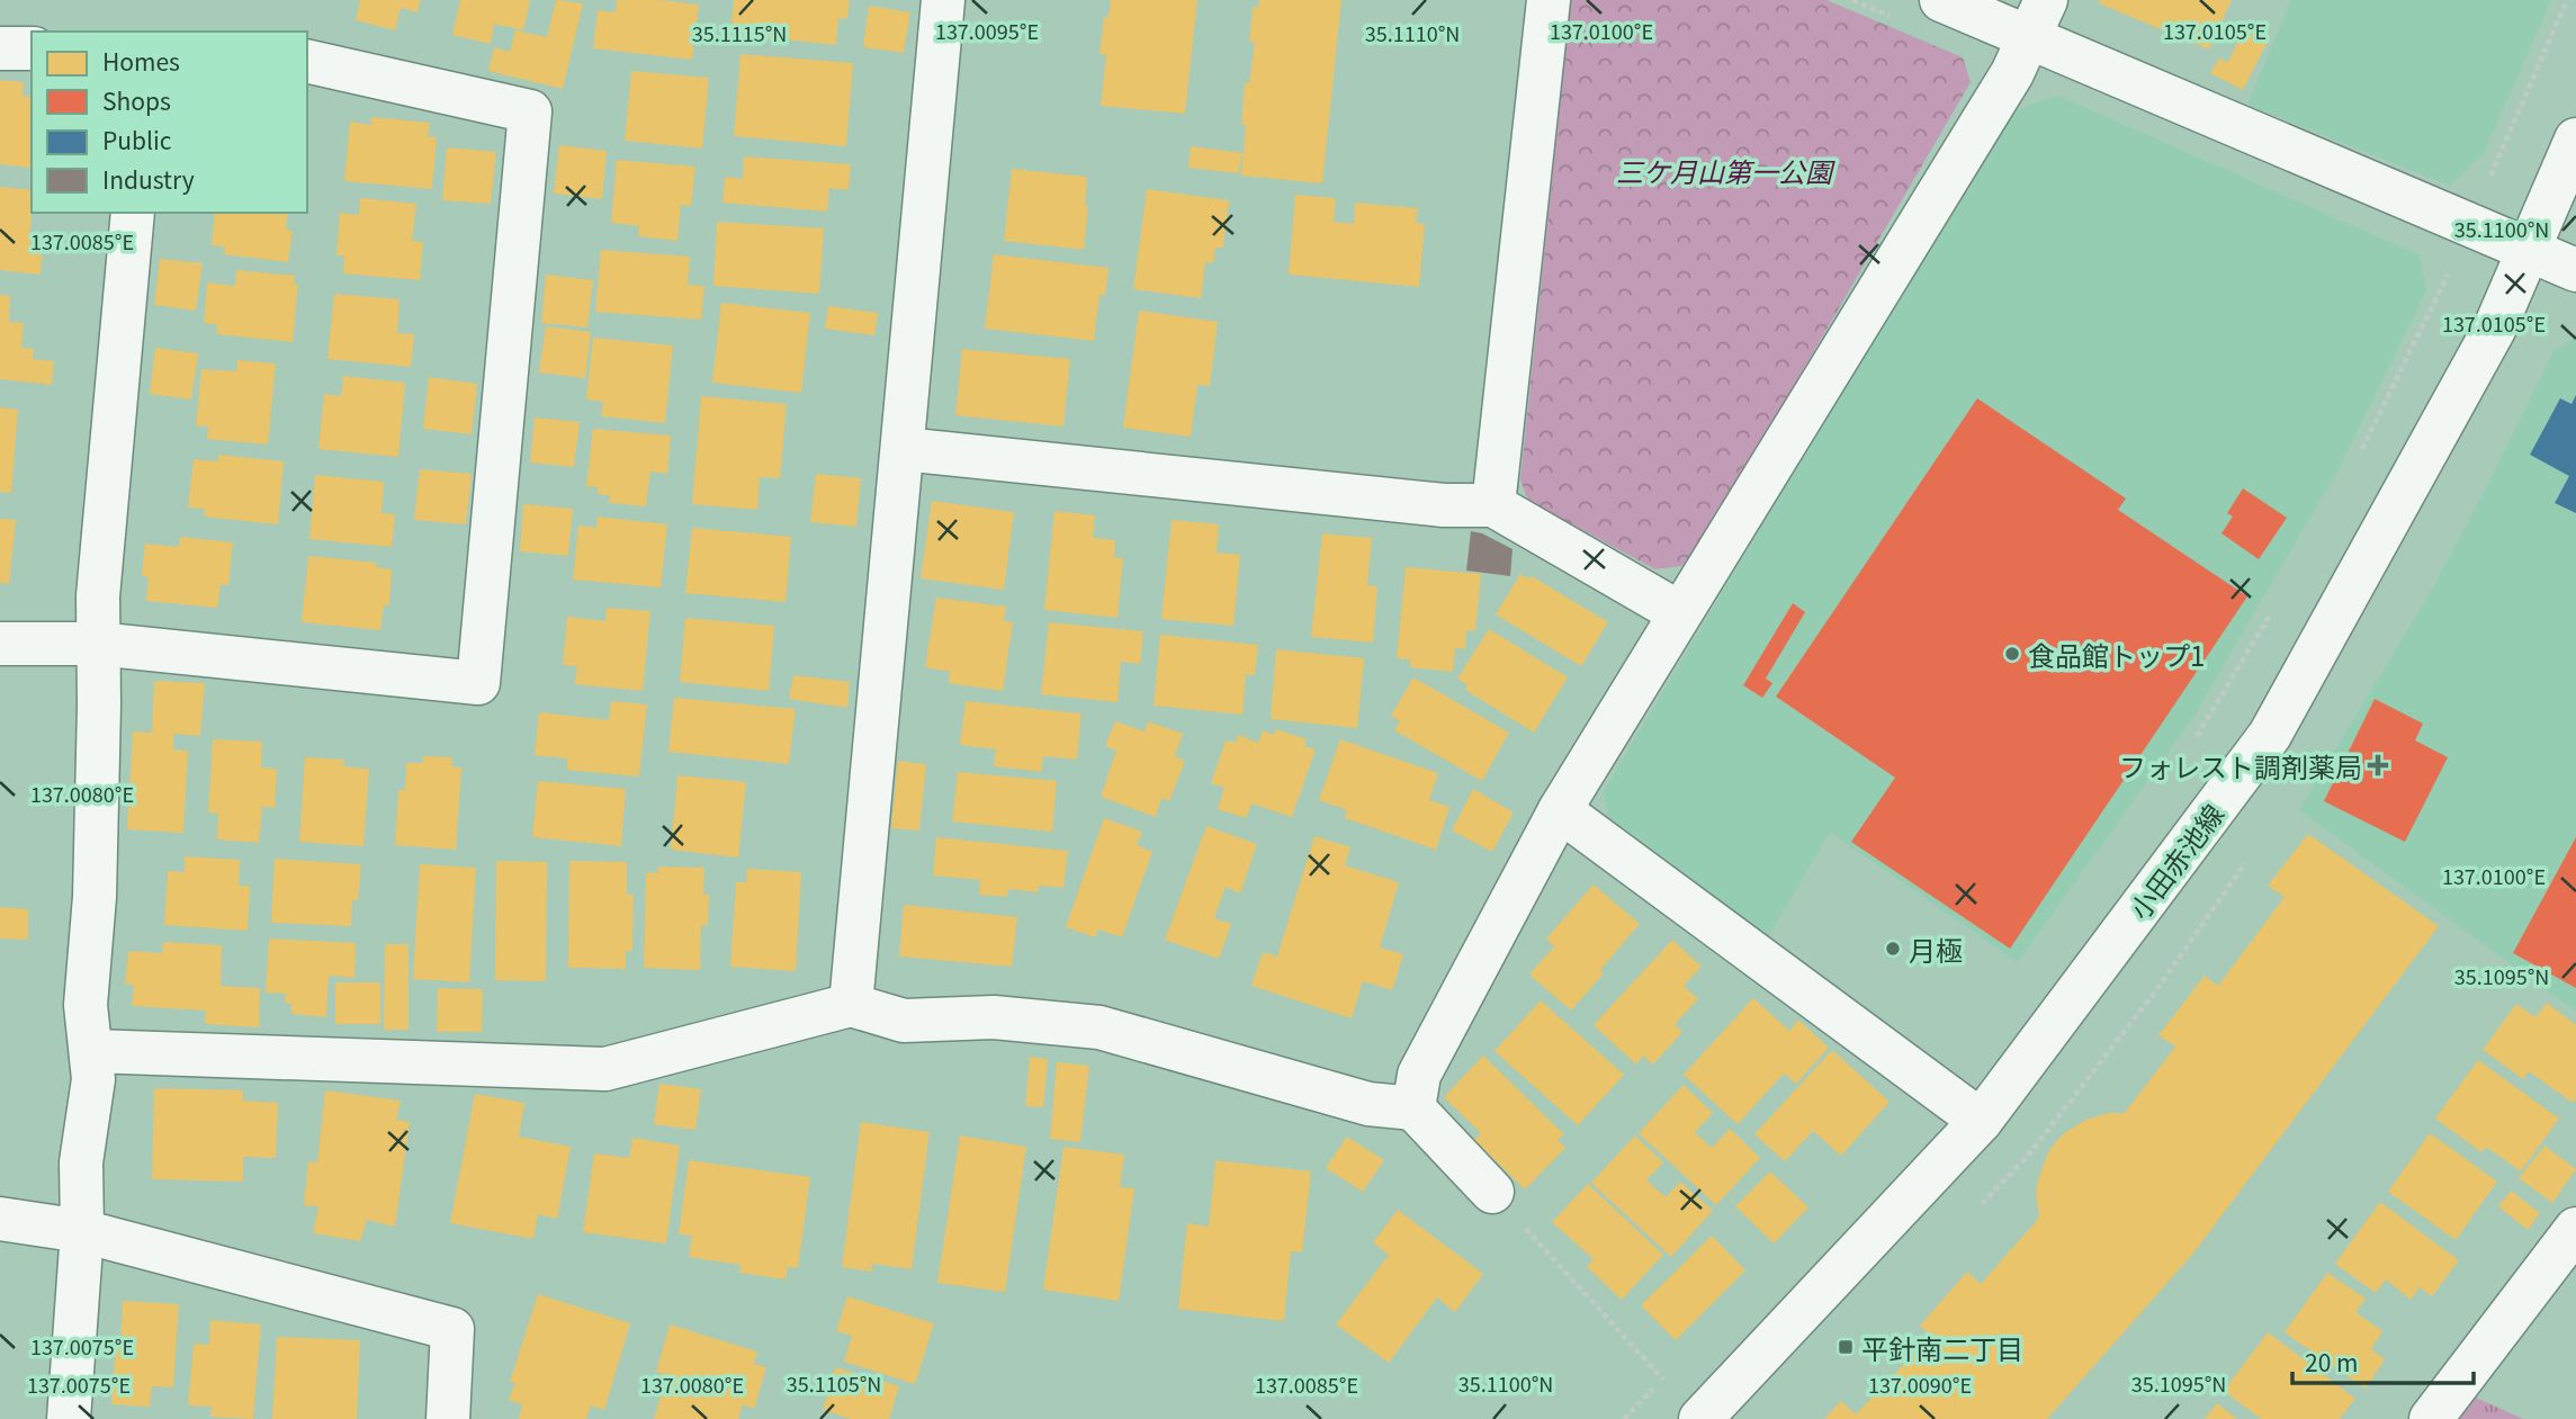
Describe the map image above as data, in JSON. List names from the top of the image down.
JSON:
{
  "streets": {
    "street": ["小田赤池線"]
  },
  "parks": ["三ケ月山第一公園"],
  "places": {
    "other": ["食品館トップ1", "月極"],
    "health": ["フォレスト調剤薬局"],
    "transit": ["平針南二丁目"]
  },
  "legend": [
    "Homes",
    "Shops",
    "Public",
    "Industry"
  ],
  "scale_bar": "20 m",
  "coordinates": [
    "137.0095°E",
    "137.0100°E",
    "137.0105°E",
    "35.1115°N",
    "35.1110°N",
    "35.1100°N",
    "137.0085°E",
    "137.0080°E",
    "35.1095°N",
    "137.0075°E",
    "35.1105°N",
    "137.0090°E"
  ]
}
